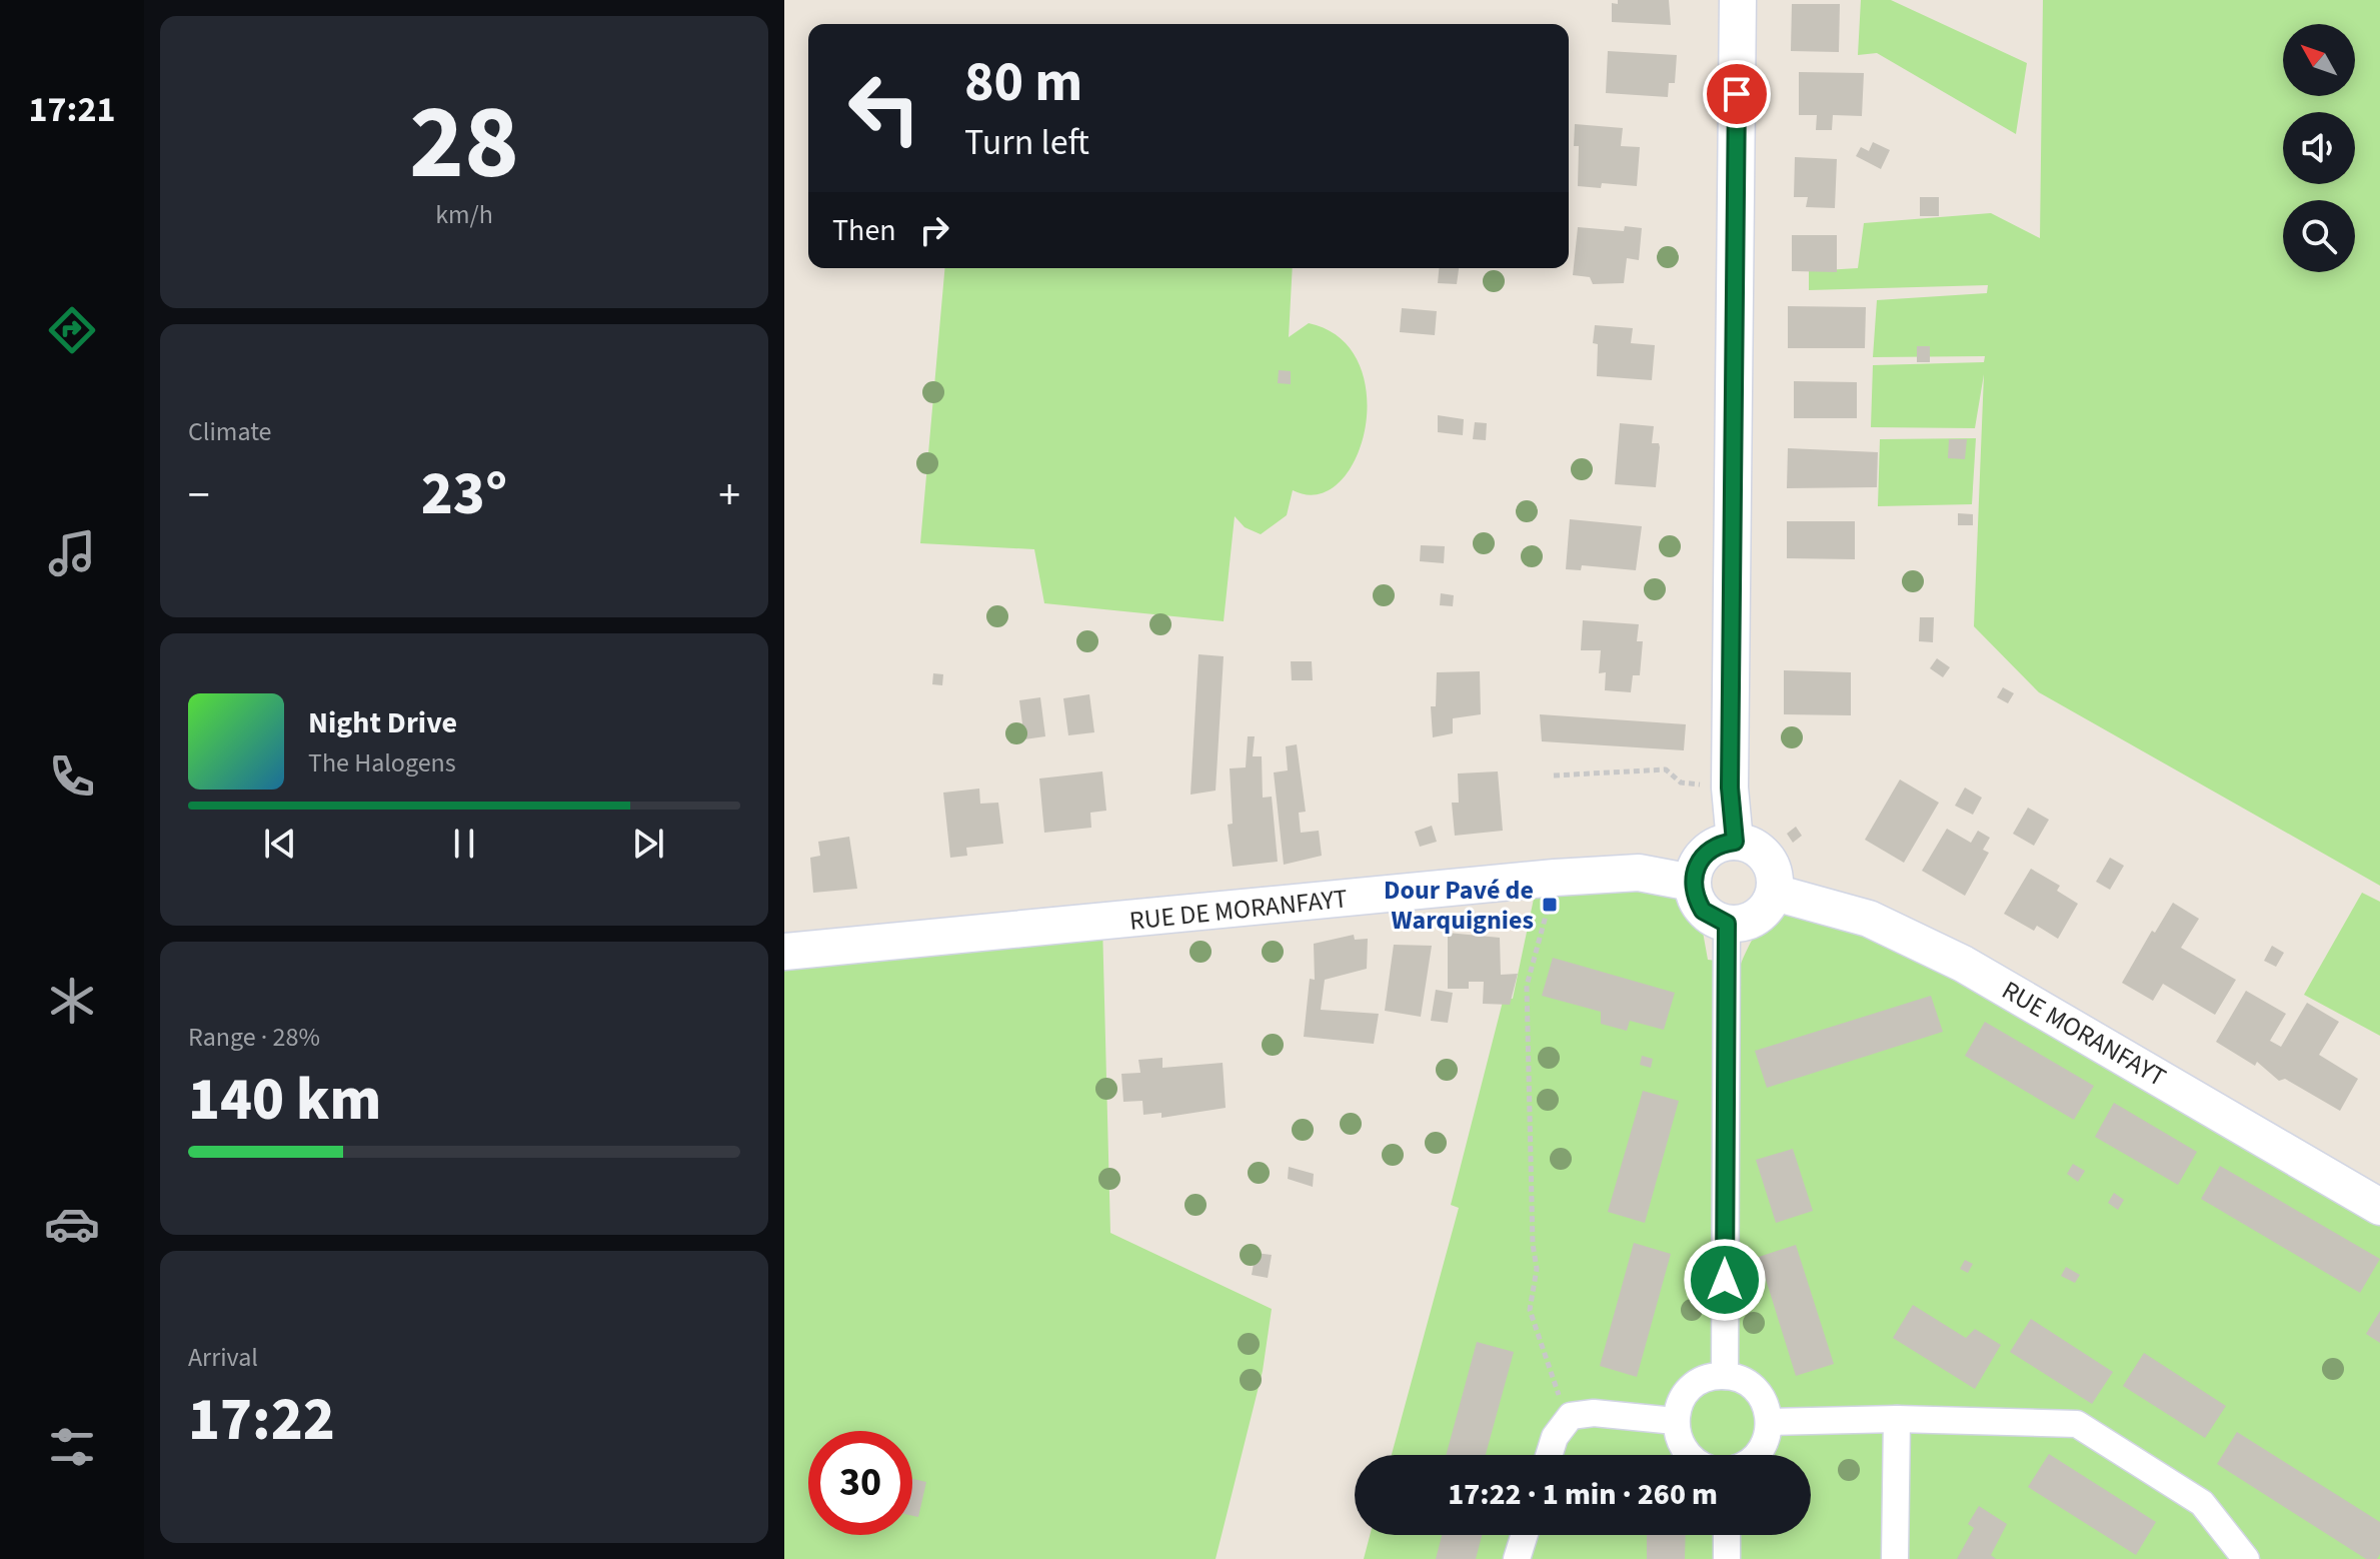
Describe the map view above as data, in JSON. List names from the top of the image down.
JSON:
{
  "streets": {
    "main road": ["RUE DE MORANFAYT", "RUE MORANFAYT"]
  },
  "crossings": [
    ["RUE DE MORANFAYT", "RUE MORANFAYT"]
  ],
  "places": {
    "transit": ["Dour Pavé de Warquignies"]
  },
  "north": "top left",
  "page": {
    "tabs": "17:21",
    "tile": [
      ["28", "km/h"],
      "Climate",
      ["Range · 28%", "140 km"],
      ["Arrival", "17:22"]
    ],
    "turn": ["80 m", "Turn left"],
    "then": "Then",
    "heat": ["−", "23°", "+"],
    "song": ["Night Drive", "The Halogens"],
    "limit": "30",
    "trip": "17:22 · 1 min · 260 m"
  }
}
